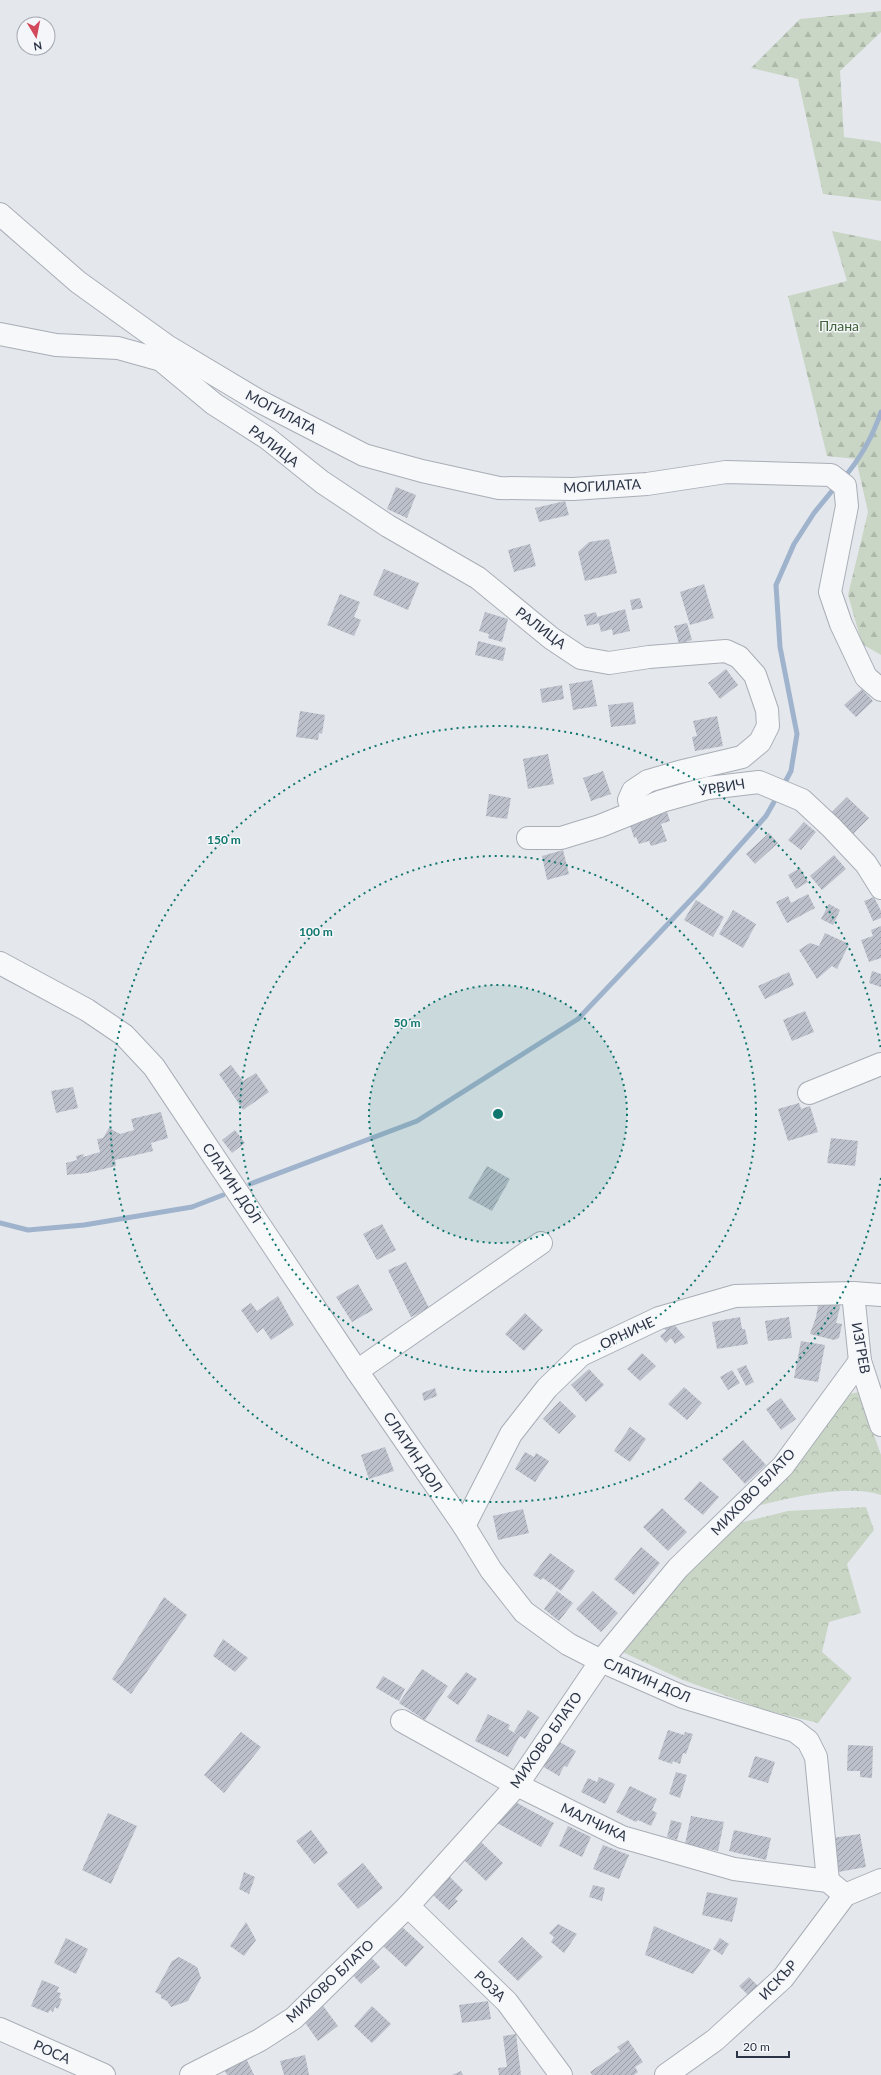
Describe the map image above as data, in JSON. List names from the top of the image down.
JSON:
{
  "streets": {
    "street": [
      "МОГИЛАТА",
      "РАЛИЦА",
      "УРВИЧ",
      "СЛАТИН ДОЛ",
      "ОРНИЧЕ",
      "ИЗГРЕВ",
      "МИХОВО БЛАТО",
      "МАЛЧИКА",
      "ИСКЪР",
      "РОЗА",
      "РОСА"
    ]
  },
  "crossings": [
    ["МОГИЛАТА", "РАЛИЦА"],
    ["РАЛИЦА", "УРВИЧ"],
    ["СЛАТИН ДОЛ", "ОРНИЧЕ"],
    ["СЛАТИН ДОЛ", "МИХОВО БЛАТО"],
    ["СЛАТИН ДОЛ", "МАЛЧИКА"],
    ["ОРНИЧЕ", "ИЗГРЕВ"],
    ["ИЗГРЕВ", "МИХОВО БЛАТО"],
    ["МИХОВО БЛАТО", "МАЛЧИКА"],
    ["МИХОВО БЛАТО", "РОЗА"]
  ],
  "parks": ["Плана"],
  "scale_bar": "20 m",
  "north": "bottom",
  "rings": ["150 m", "100 m", "50 m"]
}
